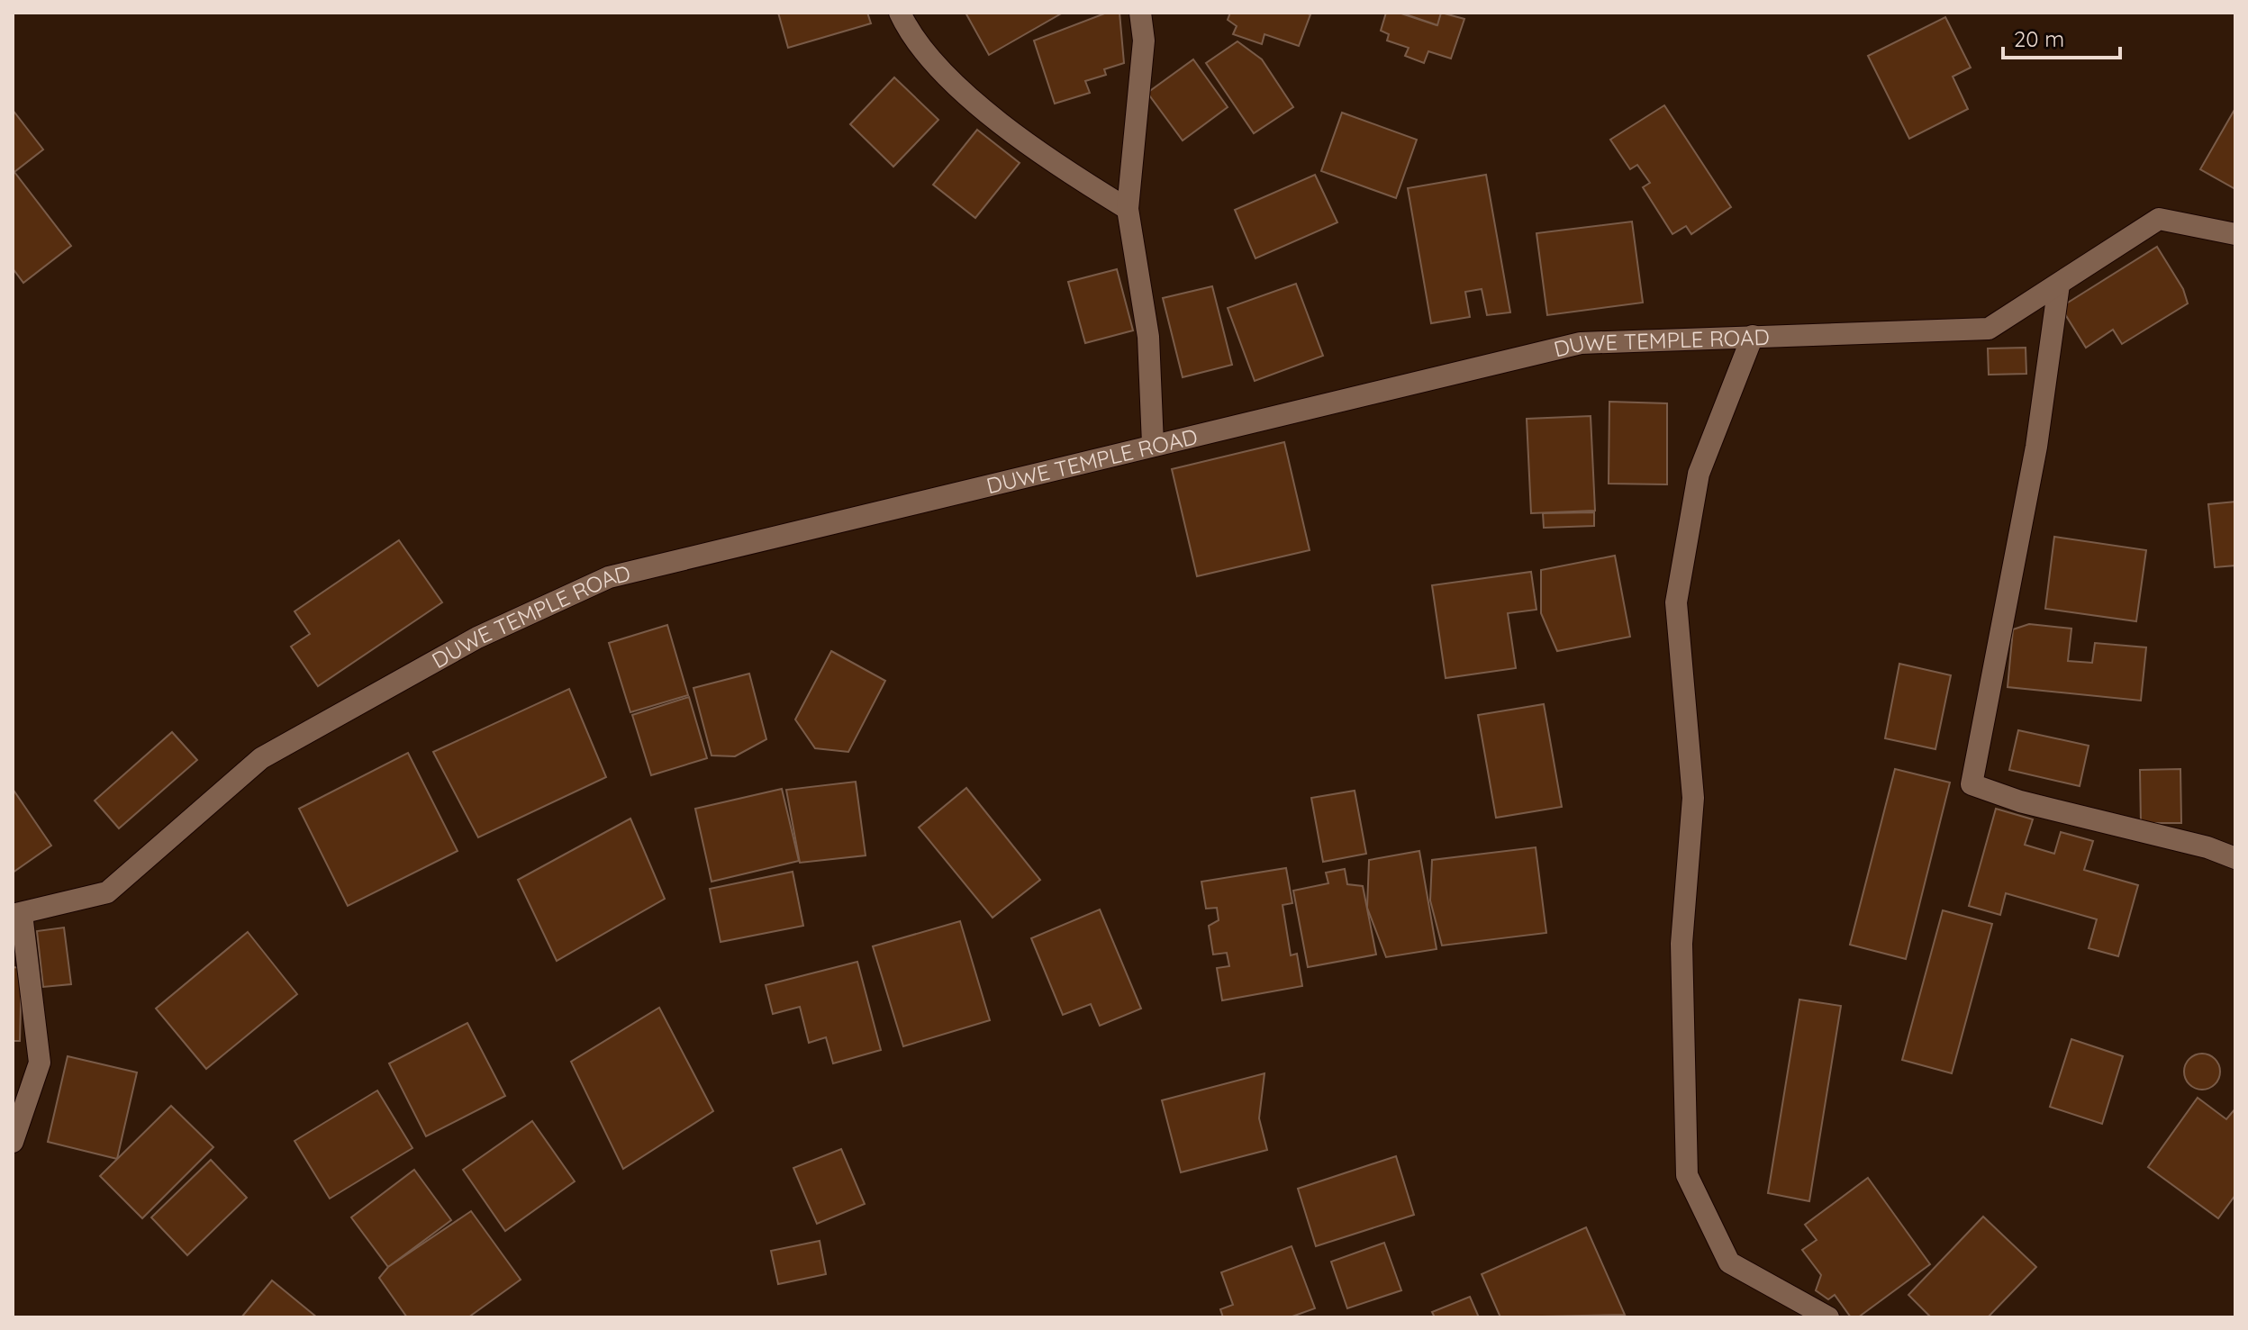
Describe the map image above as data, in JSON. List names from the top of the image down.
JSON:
{
  "streets": {
    "street": ["DUWE TEMPLE ROAD"]
  },
  "scale_bar": "20 m"
}
